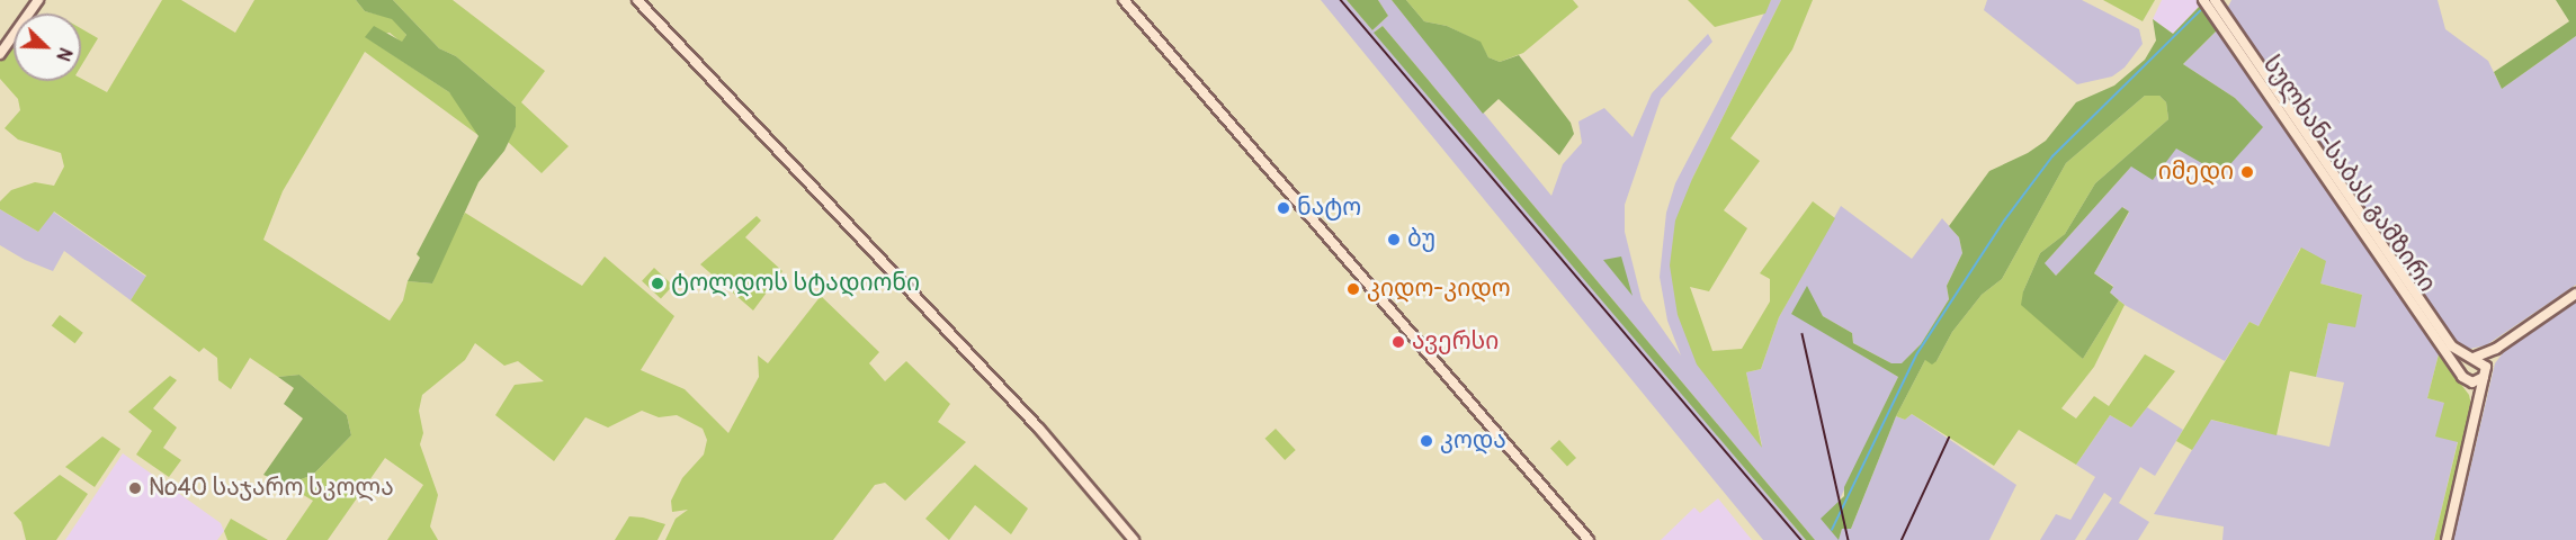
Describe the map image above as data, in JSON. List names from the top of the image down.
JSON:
{
  "streets": {
    "main road": ["სულხან-საბას გამზირი"]
  },
  "places": [
    "იმედი",
    "ნატო",
    "ბუ",
    "ტოლდოს სტადიონი",
    "კიდო-კიდო",
    "ავერსი",
    "კოდა",
    "№40 საჯარო სკოლა"
  ],
  "north": "bottom right"
}
